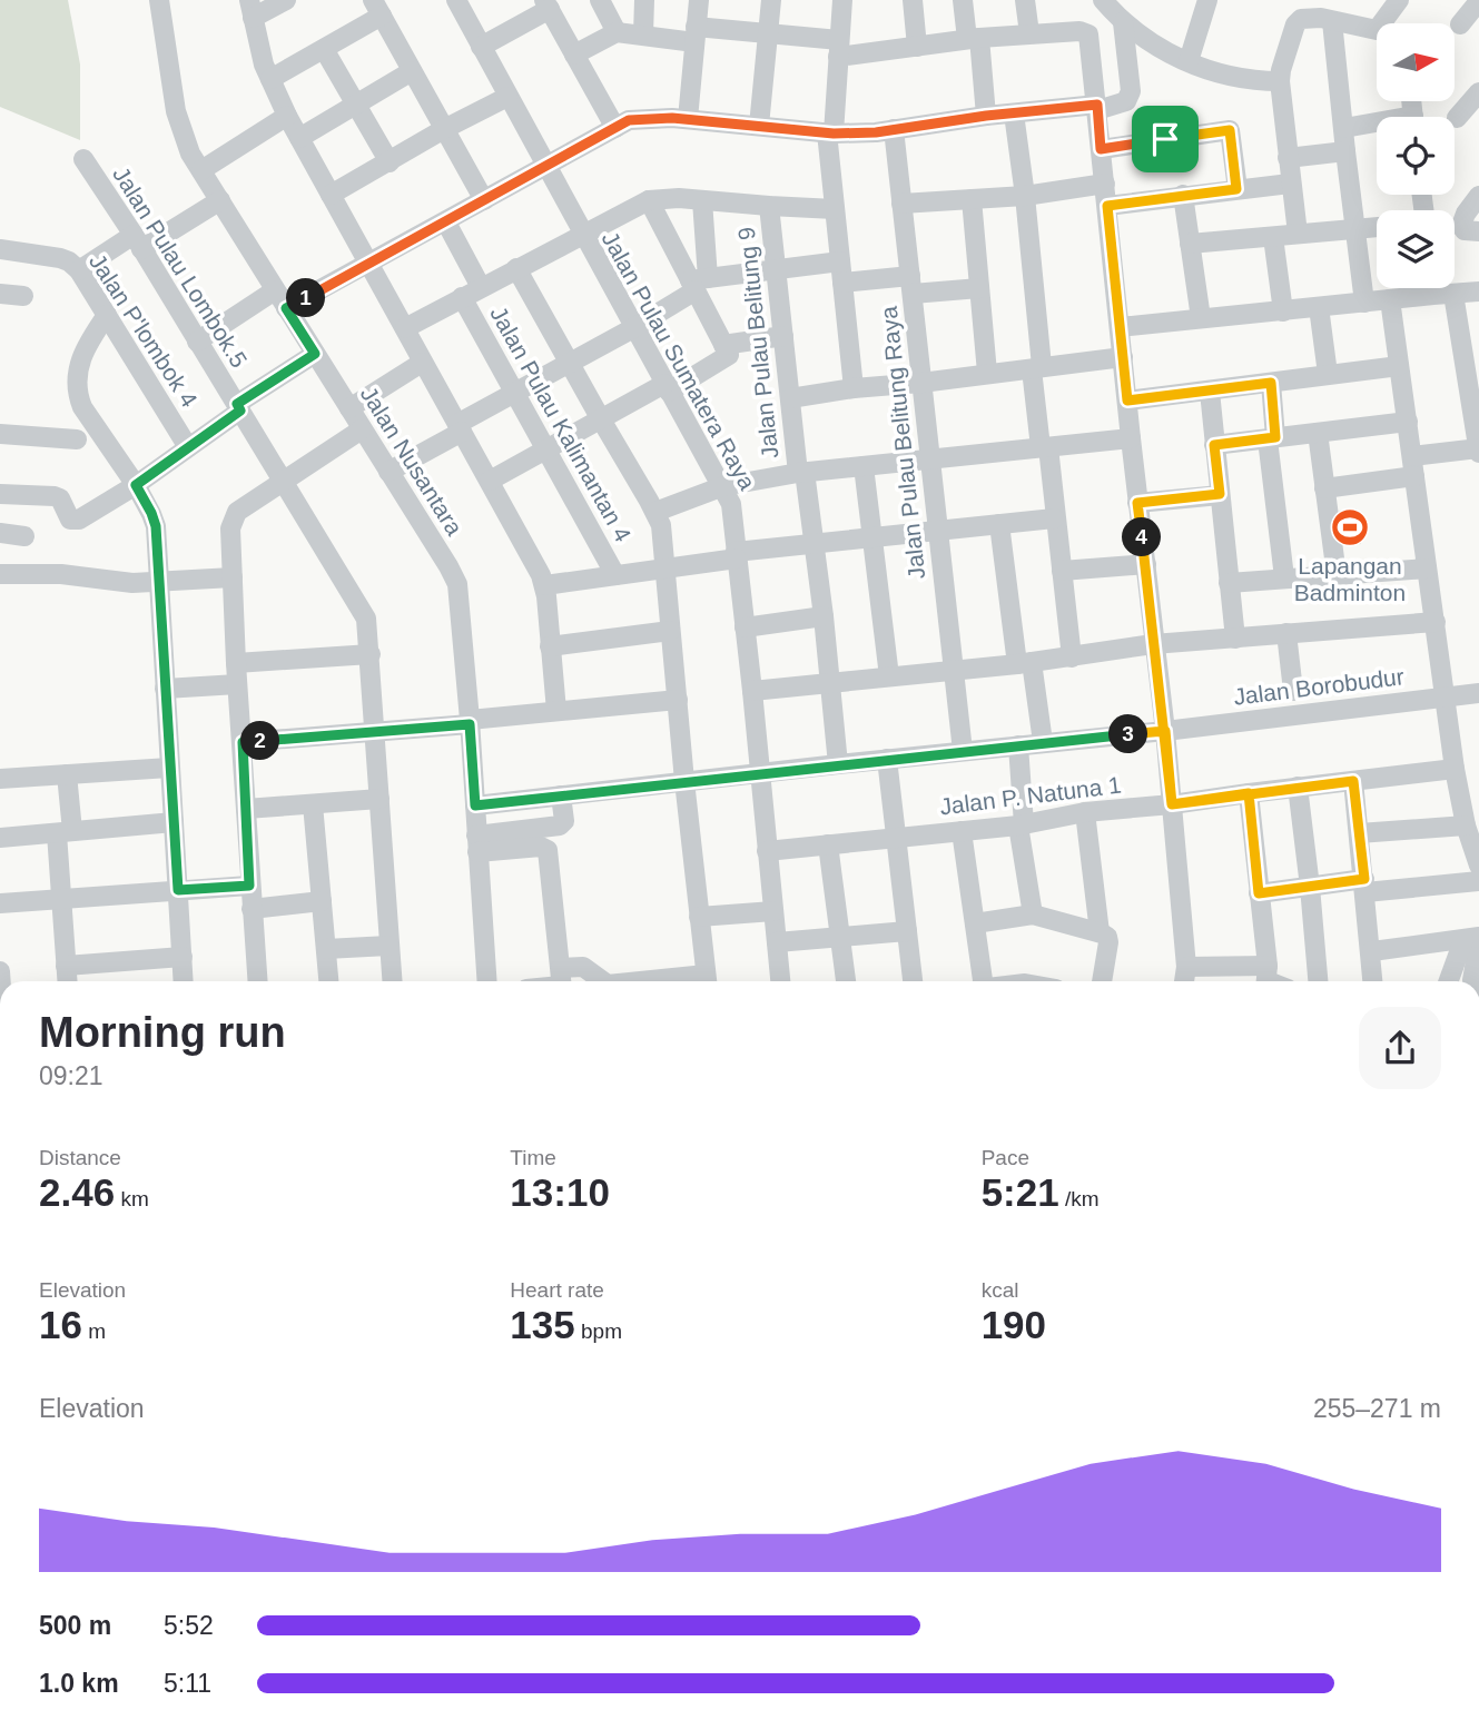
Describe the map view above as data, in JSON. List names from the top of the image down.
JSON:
{
  "streets": {
    "street": [
      "Jalan Pulau Lombok.5",
      "Jalan P'lombok 4",
      "Jalan Pulau Belitung 9",
      "Jalan Pulau Sumatera Raya",
      "Jalan Pulau Kalimantan 4",
      "Jalan Pulau Belitung Raya",
      "Jalan Nusantara",
      "Jalan Borobudur",
      "Jalan P. Natuna 1"
    ]
  },
  "crossings": [
    ["Jalan Pulau Belitung 9", "Jalan Borobudur"],
    ["Jalan Pulau Sumatera Raya", "Jalan Borobudur"],
    ["Jalan Pulau Sumatera Raya", "Jalan P. Natuna 1"],
    ["Jalan Pulau Belitung Raya", "Jalan Borobudur"],
    ["Jalan Nusantara", "Jalan Borobudur"]
  ],
  "places": {
    "sports": ["Lapangan Badminton"]
  },
  "north": "right",
  "page": {
    "pins": [
      "1",
      "4",
      "3",
      "2"
    ],
    "heading": ["Morning run", "09:21"],
    "stats": [
      ["Distance", "2.46 km"],
      ["Time", "13:10"],
      ["Pace", "5:21 /km"],
      ["Elevation", "16 m"],
      ["Heart rate", "135 bpm"],
      ["kcal", "190"]
    ],
    "chart": ["Elevation", "255–271 m"],
    "list": [
      {
        "name": "500 m",
        "note": "5:52"
      },
      {
        "name": "1.0 km",
        "note": "5:11"
      }
    ]
  }
}
